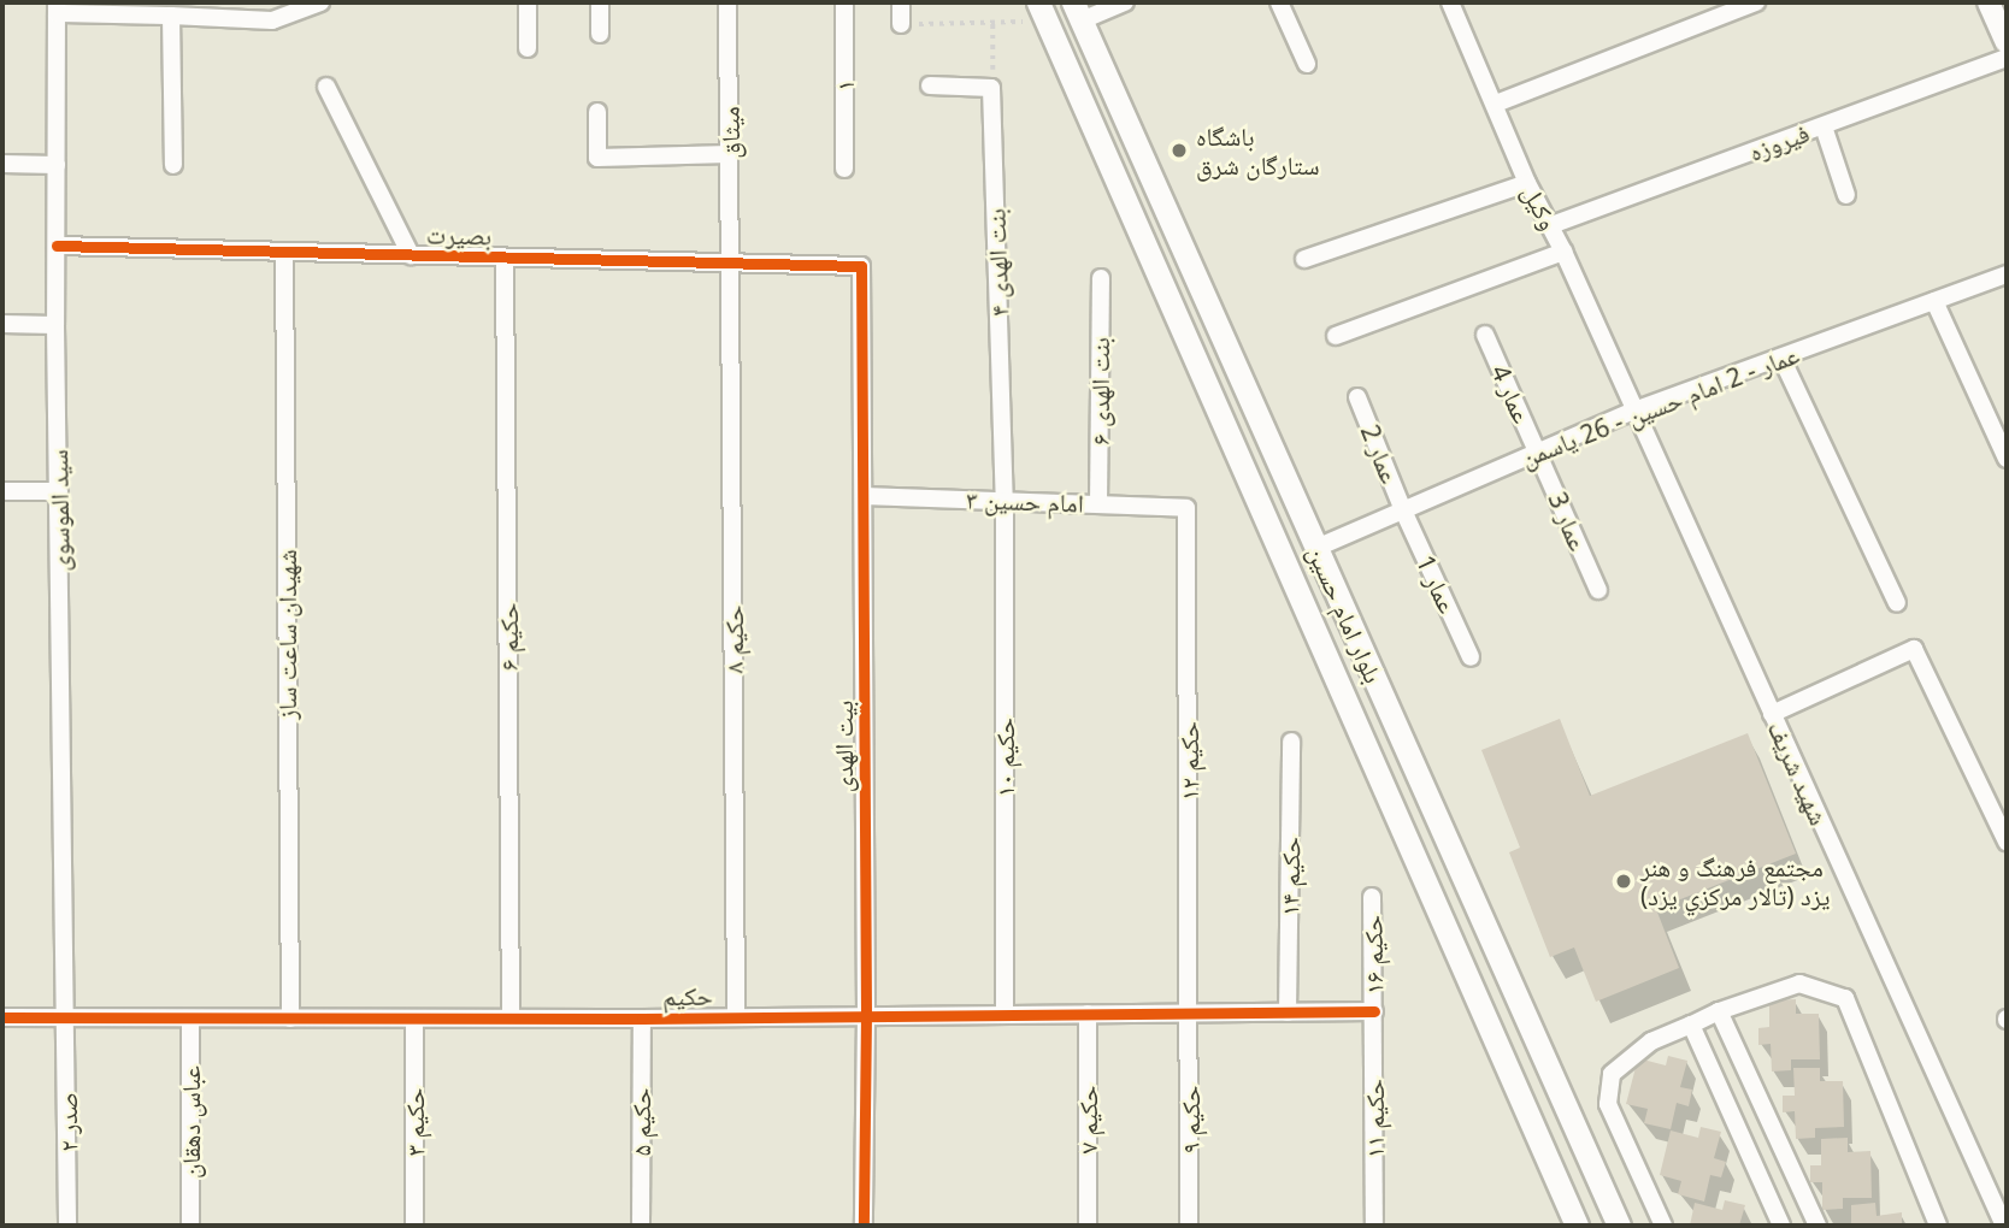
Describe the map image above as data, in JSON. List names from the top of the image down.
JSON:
{
  "streets": {
    "main road": ["بلوار امام حسین"],
    "street": [
      "۱",
      "میثاق",
      "فیروزه",
      "وکیل",
      "بصیرت",
      "بنت الهدی ۴",
      "بنت الهدی ۶",
      "عمار 4",
      "عمار - 2 امام حسین - 26 یاسمن",
      "عمار 2",
      "امام حسین ۳",
      "سید الموسوی",
      "عمار 3",
      "عمار 1",
      "شهیدان ساعت ساز",
      "حکیم ۶",
      "حکیم ۸",
      "بیت الهدی",
      "حکیم ۱۰",
      "حکیم ۱۲",
      "شهید شریف",
      "حکیم ۱۴",
      "حکیم ۱۶",
      "حکیم",
      "حکیم ۱۱",
      "حکیم ۷",
      "حکیم ۹",
      "صدر ۲",
      "عباس دهقان",
      "حکیم ۳",
      "حکیم ۵"
    ]
  },
  "crossings": [
    ["میثاق", "بصیرت"],
    ["میثاق", "حکیم ۸"],
    ["فیروزه", "وکیل"],
    ["وکیل", "عمار - 2 امام حسین - 26 یاسمن"],
    ["وکیل", "شهید شریف"],
    ["بصیرت", "سید الموسوی"],
    ["بصیرت", "شهیدان ساعت ساز"],
    ["بصیرت", "حکیم ۶"],
    ["بصیرت", "حکیم ۸"],
    ["بصیرت", "بیت الهدی"],
    ["بنت الهدی ۴", "امام حسین ۳"],
    ["بنت الهدی ۴", "حکیم ۱۰"],
    ["بنت الهدی ۶", "امام حسین ۳"],
    ["عمار 4", "عمار - 2 امام حسین - 26 یاسمن"],
    ["عمار 4", "عمار 3"],
    ["عمار - 2 امام حسین - 26 یاسمن", "عمار 2"],
    ["عمار - 2 امام حسین - 26 یاسمن", "عمار 3"],
    ["عمار - 2 امام حسین - 26 یاسمن", "عمار 1"],
    ["عمار - 2 امام حسین - 26 یاسمن", "بلوار امام حسین"],
    ["عمار - 2 امام حسین - 26 یاسمن", "شهید شریف"],
    ["عمار 2", "عمار 1"],
    ["امام حسین ۳", "بیت الهدی"],
    ["امام حسین ۳", "حکیم ۱۰"],
    ["امام حسین ۳", "حکیم ۱۲"],
    ["سید الموسوی", "حکیم"],
    ["سید الموسوی", "صدر ۲"],
    ["شهیدان ساعت ساز", "حکیم"],
    ["حکیم ۶", "حکیم"],
    ["حکیم ۸", "حکیم"],
    ["بیت الهدی", "حکیم"],
    ["حکیم ۱۰", "حکیم"],
    ["حکیم ۱۲", "حکیم"],
    ["حکیم ۱۲", "حکیم ۹"],
    ["حکیم ۱۴", "حکیم"],
    ["حکیم ۱۶", "حکیم"],
    ["حکیم ۱۶", "حکیم ۱۱"],
    ["حکیم", "حکیم ۱۱"],
    ["حکیم", "حکیم ۷"],
    ["حکیم", "حکیم ۹"],
    ["حکیم", "صدر ۲"],
    ["حکیم", "عباس دهقان"],
    ["حکیم", "حکیم ۳"],
    ["حکیم", "حکیم ۵"]
  ],
  "places": ["باشگاه ستارگان شرق", "مجتمع فرهنگ و هنر یزد (تالار مركزي یزد)"]
}
